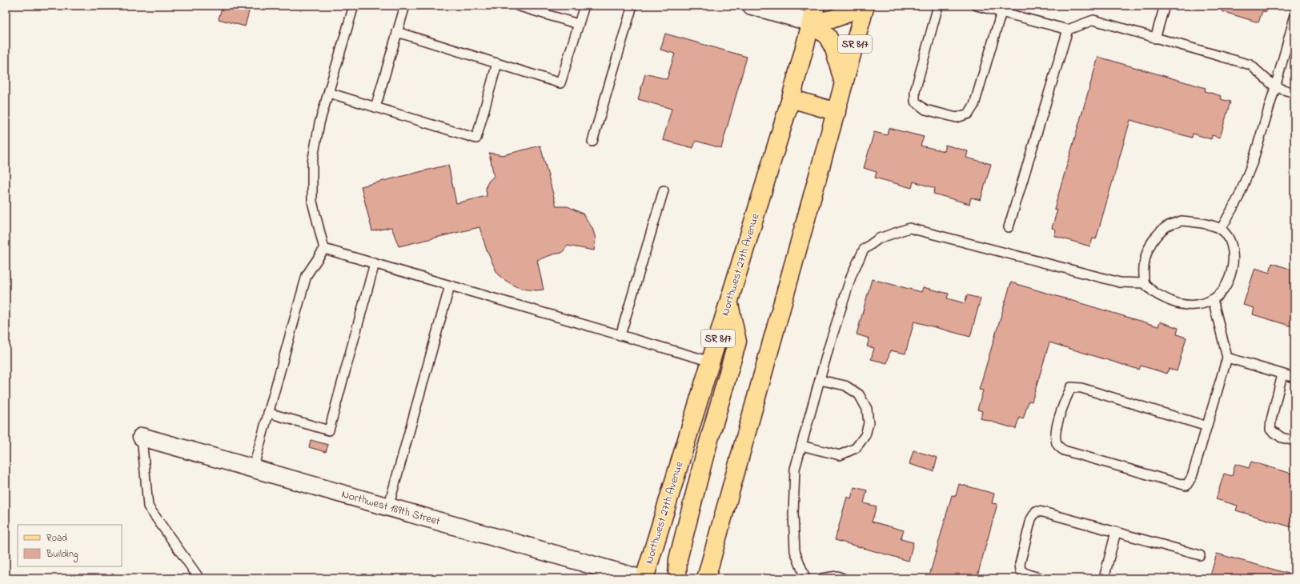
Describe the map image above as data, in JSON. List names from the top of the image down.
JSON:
{
  "streets": {
    "main road": ["SR 817", "Northwest 27th Avenue"],
    "street": ["Northwest 189th Street"]
  },
  "legend": ["Road", "Building"]
}
